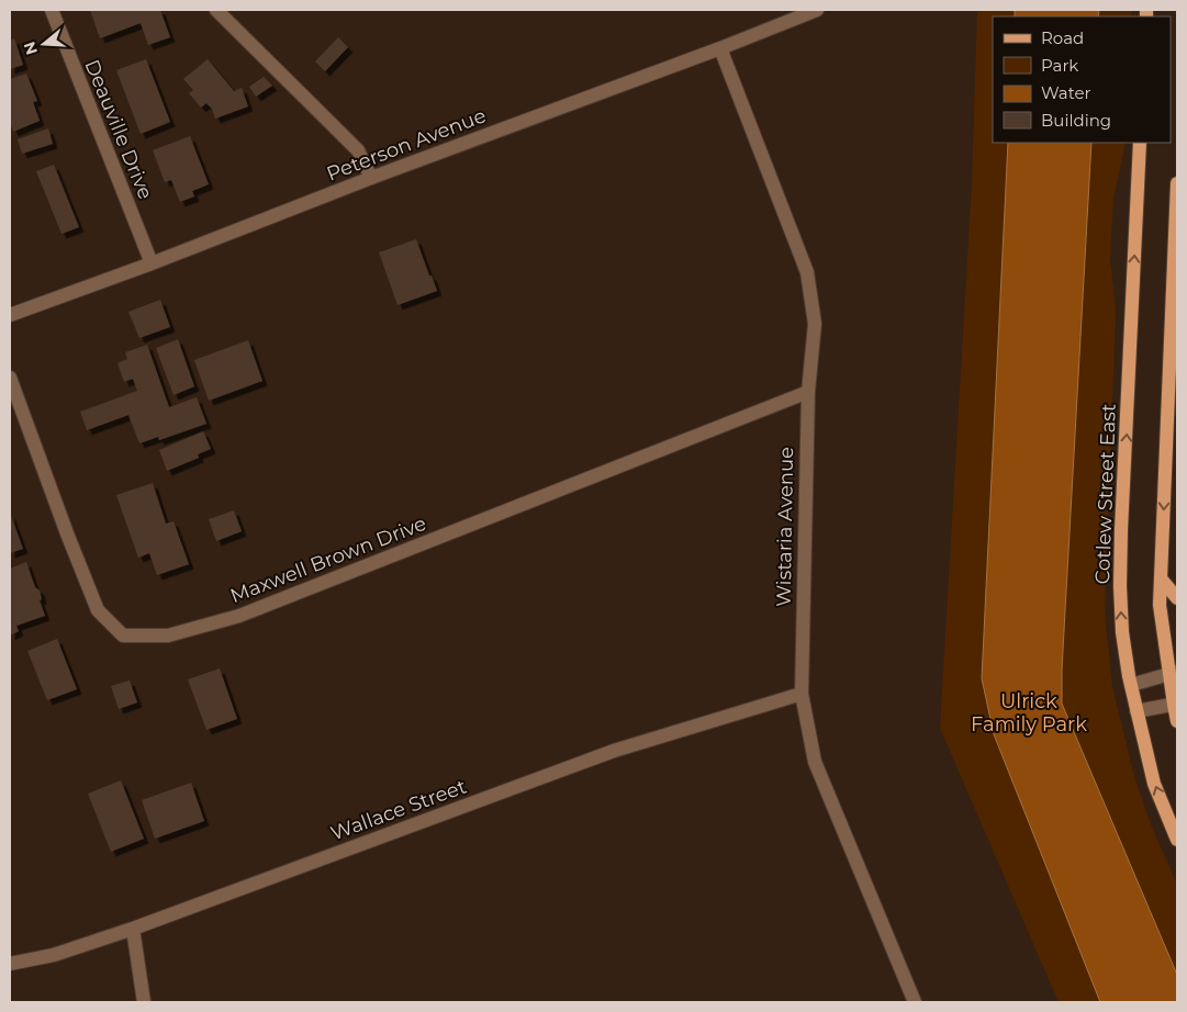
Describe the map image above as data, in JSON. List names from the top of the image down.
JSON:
{
  "streets": {
    "main road": ["Cotlew Street East"],
    "street": [
      "Deauville Drive",
      "Peterson Avenue",
      "Wistaria Avenue",
      "Maxwell Brown Drive",
      "Wallace Street"
    ]
  },
  "crossings": [
    ["Deauville Drive", "Peterson Avenue"],
    ["Peterson Avenue", "Wistaria Avenue"],
    ["Wistaria Avenue", "Maxwell Brown Drive"],
    ["Wistaria Avenue", "Wallace Street"]
  ],
  "parks": ["Ulrick Family Park"],
  "legend": [
    "Road",
    "Park",
    "Water",
    "Building"
  ],
  "north": "left"
}
